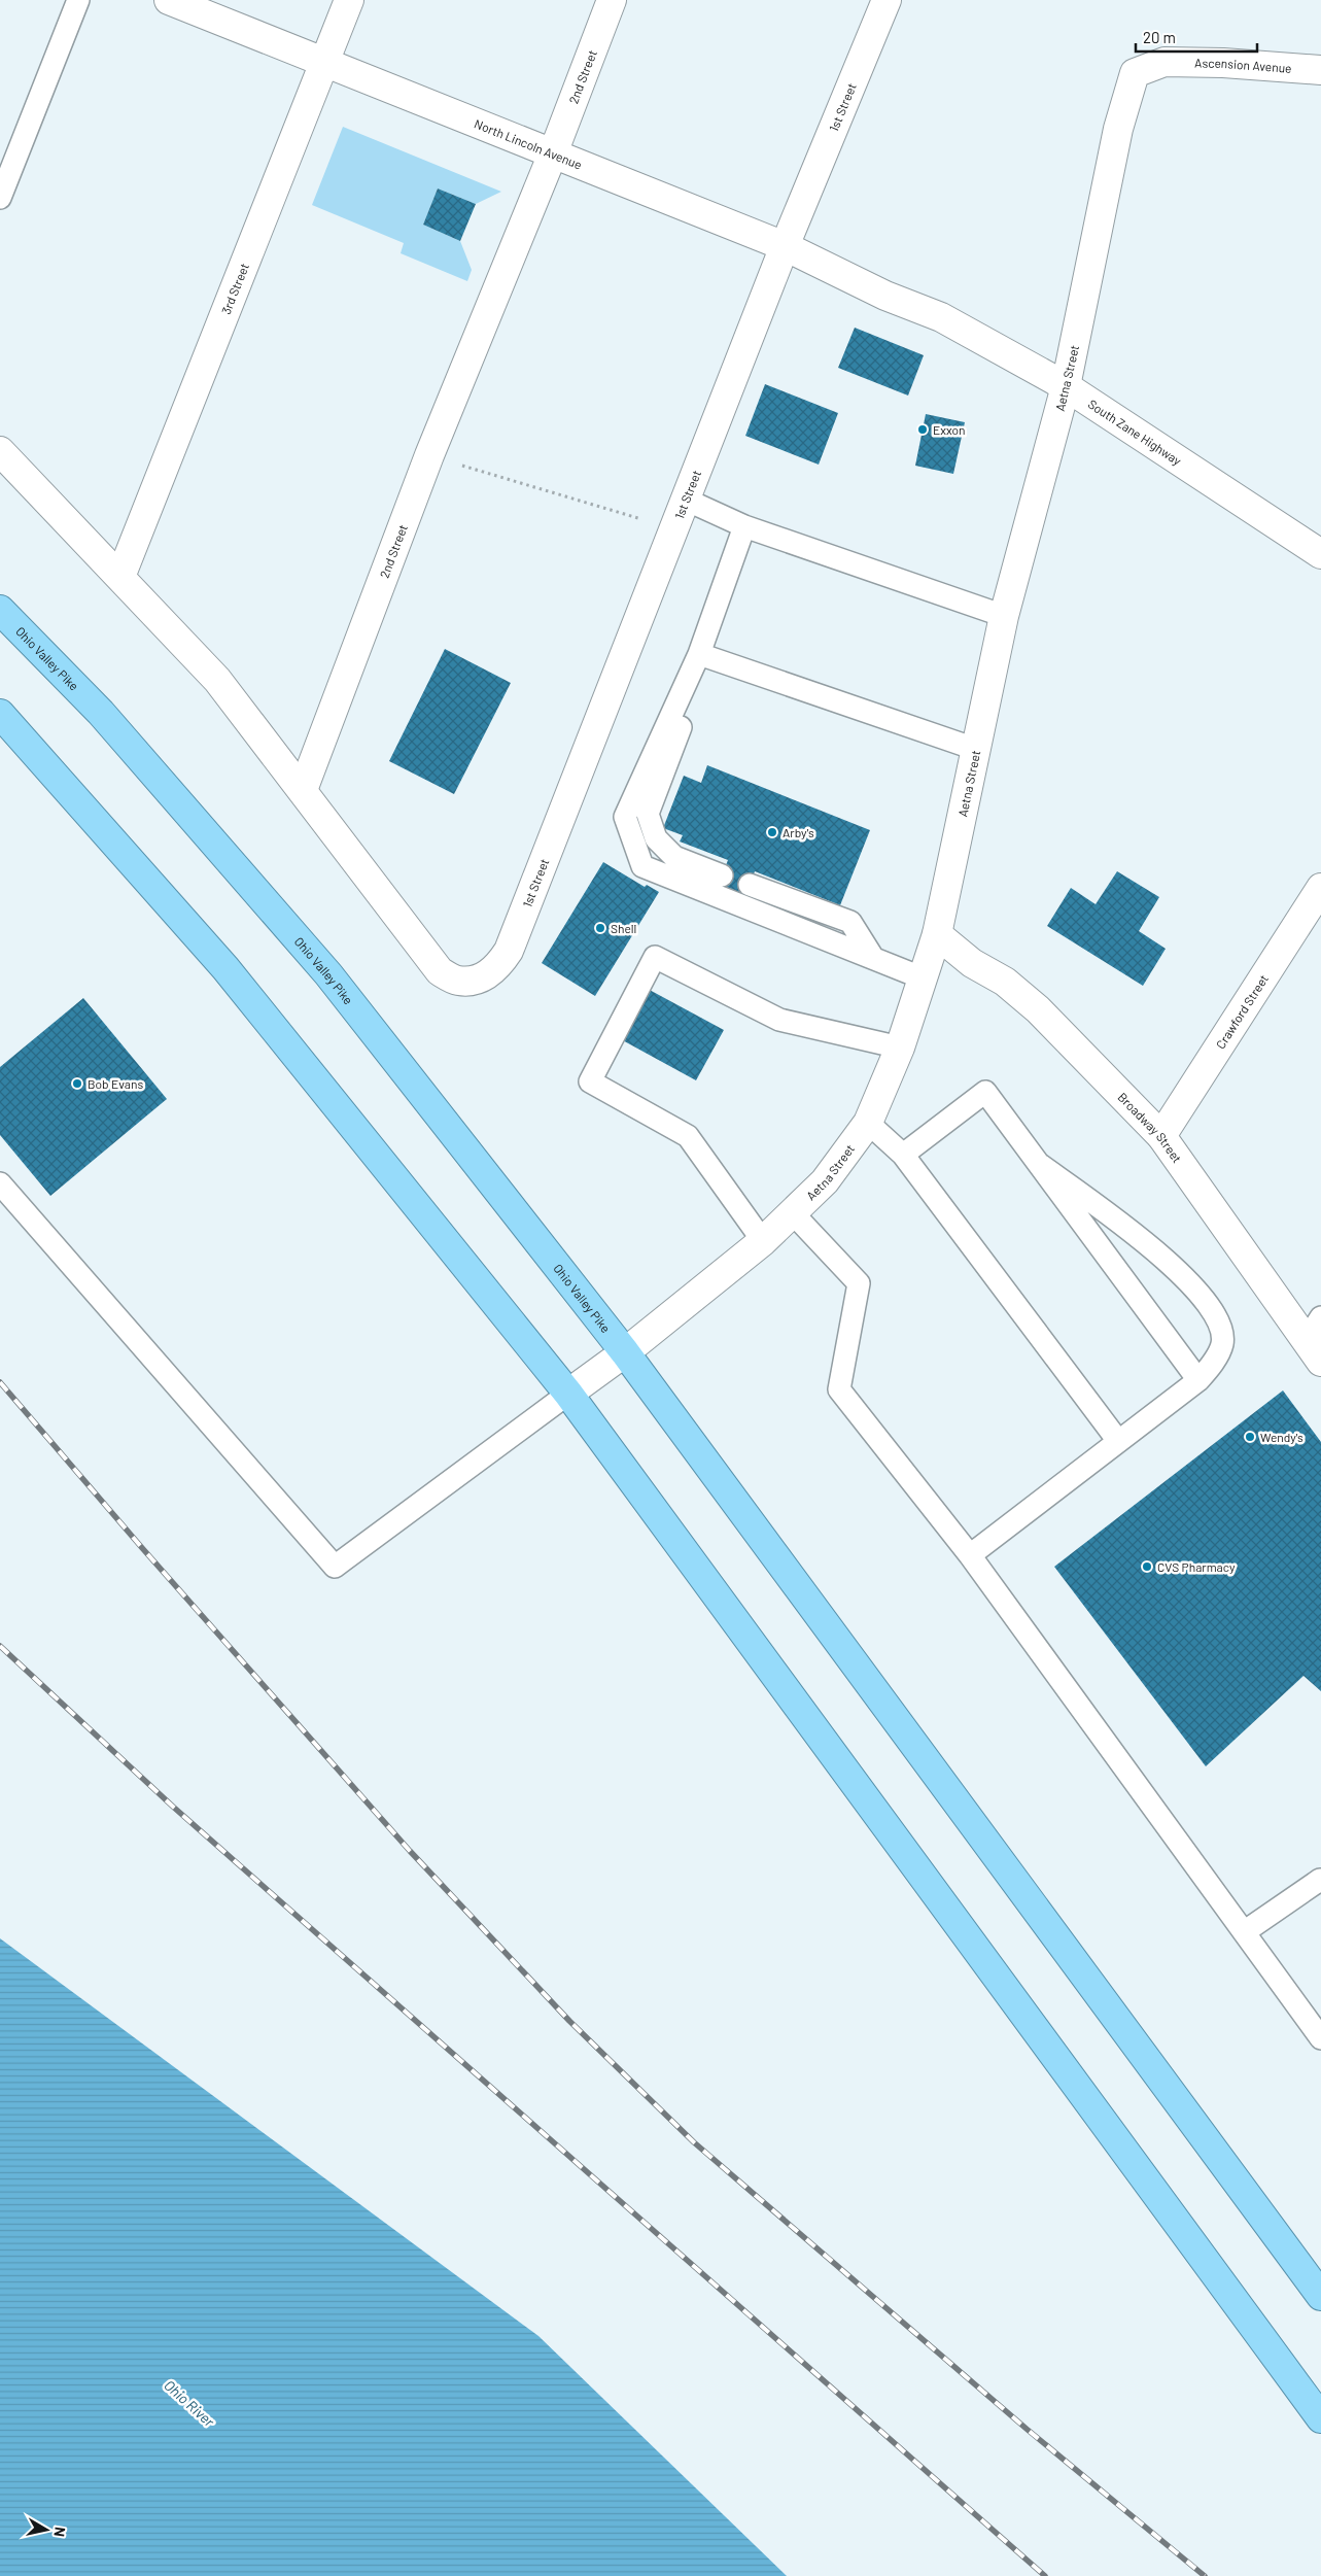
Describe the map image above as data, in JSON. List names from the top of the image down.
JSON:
{
  "streets": {
    "highway": ["Ohio Valley Pike"],
    "street": [
      "Ascension Avenue",
      "2nd Street",
      "1st Street",
      "North Lincoln Avenue",
      "3rd Street",
      "Aetna Street",
      "South Zane Highway",
      "Crawford Street",
      "Broadway Street"
    ]
  },
  "crossings": [
    ["Ascension Avenue", "Aetna Street"],
    ["2nd Street", "1st Street"],
    ["2nd Street", "North Lincoln Avenue"],
    ["1st Street", "North Lincoln Avenue"],
    ["North Lincoln Avenue", "3rd Street"],
    ["North Lincoln Avenue", "South Zane Highway"],
    ["Aetna Street", "South Zane Highway"],
    ["Aetna Street", "Ohio Valley Pike"],
    ["Aetna Street", "Broadway Street"],
    ["Crawford Street", "Broadway Street"]
  ],
  "water": ["Ohio River"],
  "places": [
    "Exxon",
    "Arby's",
    "Shell",
    "Bob Evans",
    "Wendy's",
    "CVS Pharmacy"
  ],
  "scale_bar": "20 m",
  "north": "right"
}
